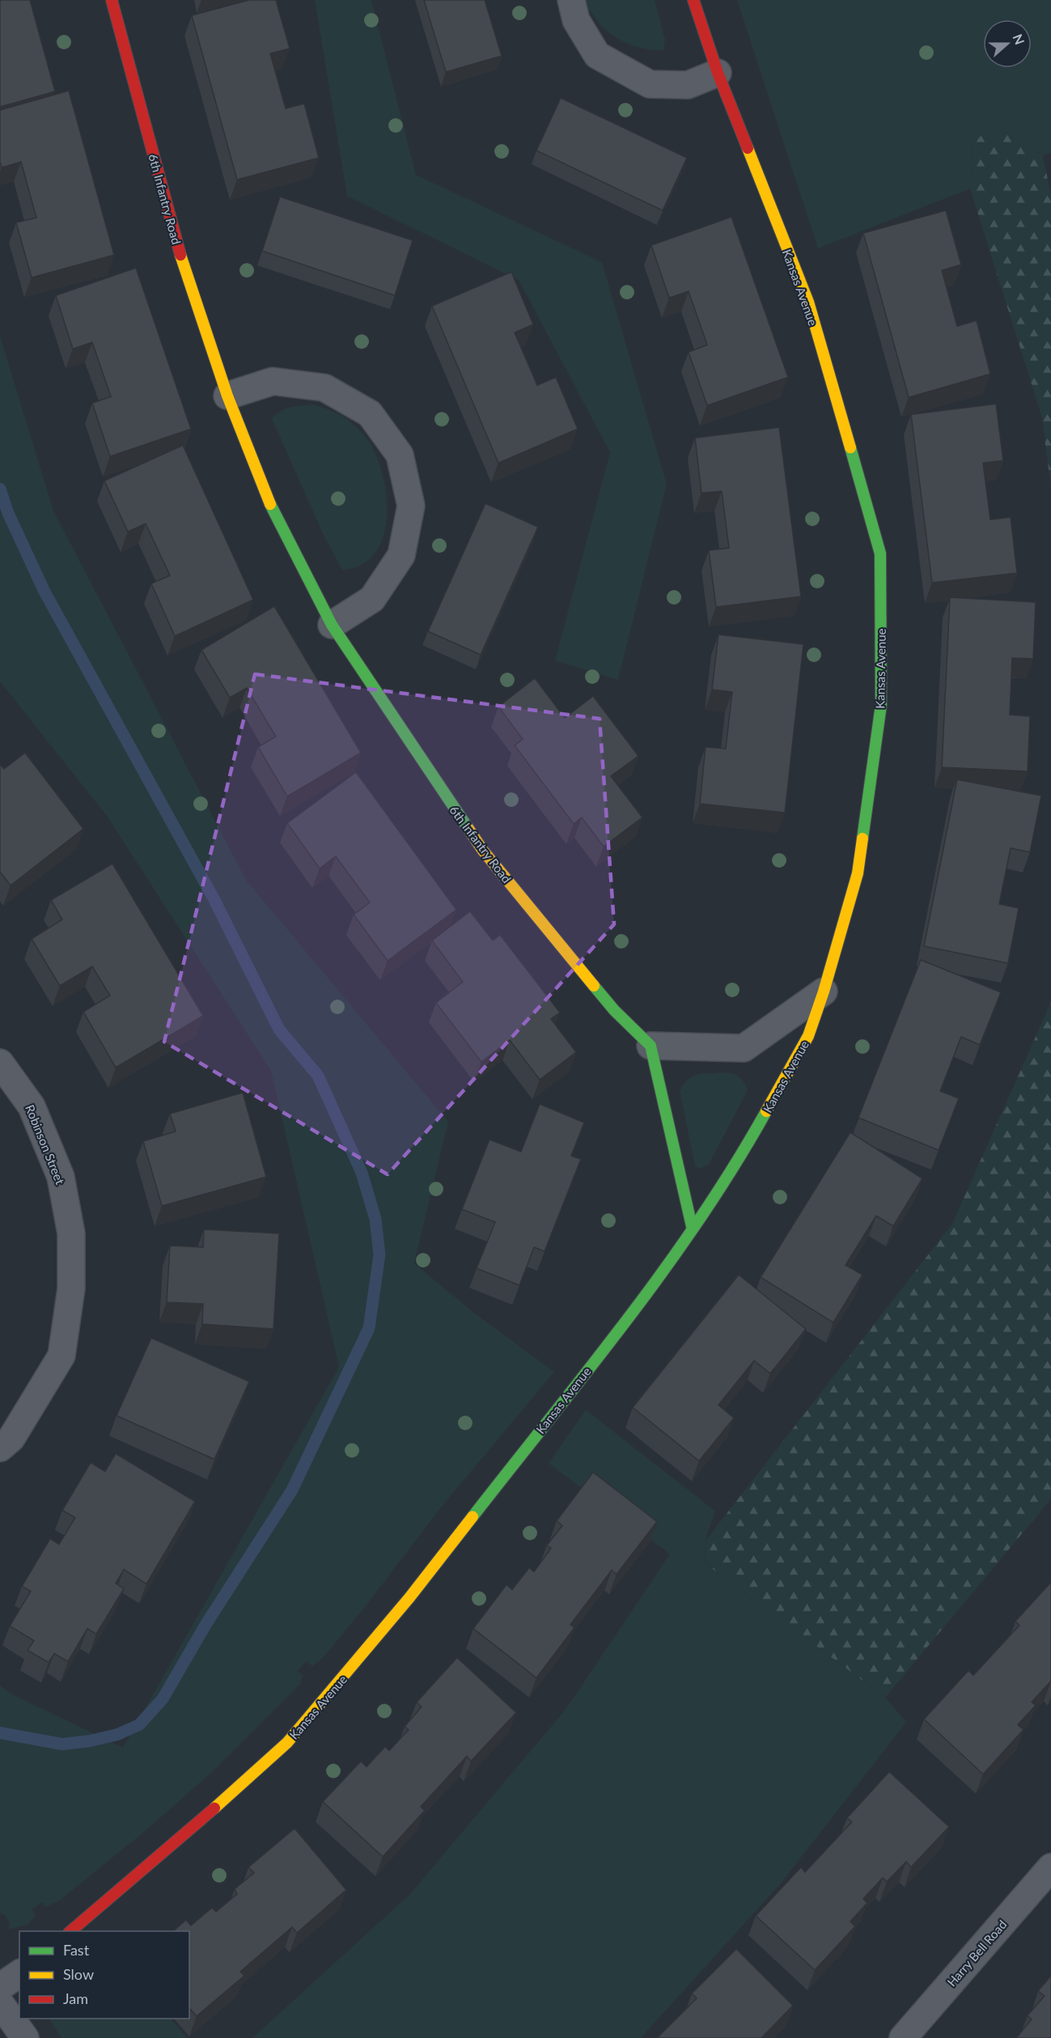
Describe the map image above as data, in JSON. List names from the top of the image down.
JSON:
{
  "streets": {
    "street": [
      "6th Infantry Road",
      "Kansas Avenue",
      "Robinson Street",
      "Harry Bell Road"
    ]
  },
  "legend": ["Fast", "Slow", "Jam"],
  "north": "right"
}
